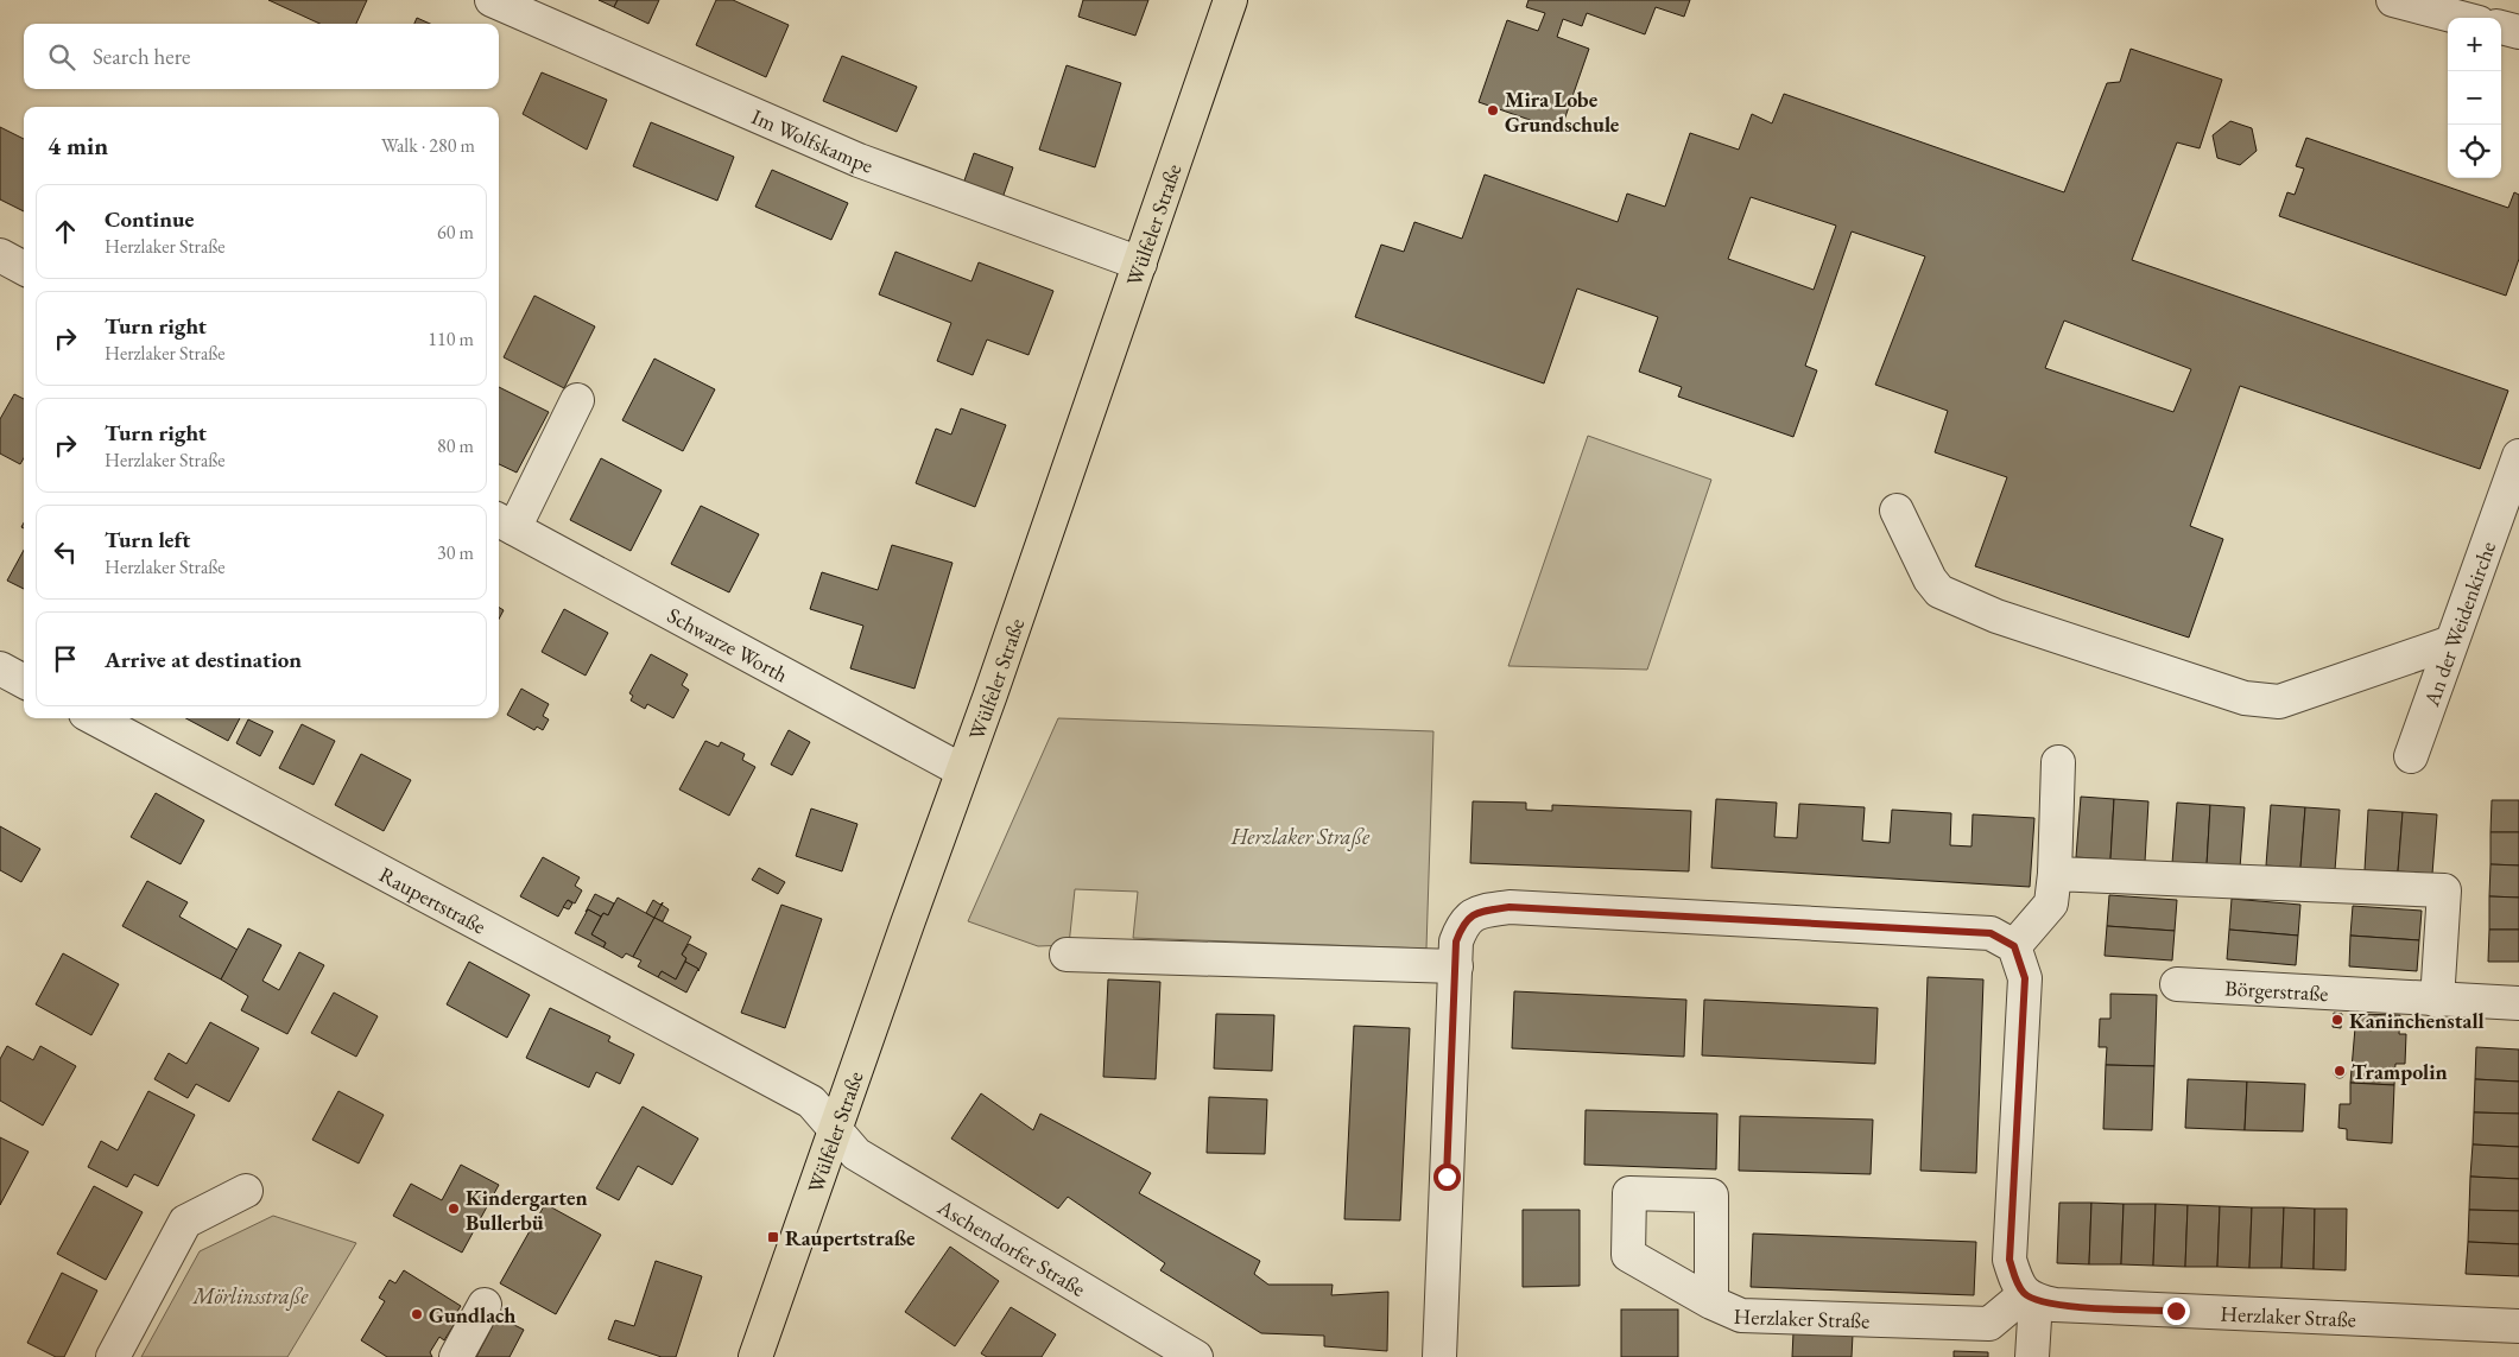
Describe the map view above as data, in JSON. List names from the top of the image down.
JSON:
{
  "streets": {
    "main road": ["Wülfeler Straße"],
    "street": [
      "Im Wolfskampe",
      "An der Weidenkirche",
      "Schwarze Worth",
      "Raupertstraße",
      "Börgerstraße",
      "Aschendorfer Straße",
      "Herzlaker Straße"
    ]
  },
  "crossings": [
    ["Im Wolfskampe", "Wülfeler Straße"],
    ["Wülfeler Straße", "Schwarze Worth"],
    ["Wülfeler Straße", "Raupertstraße"],
    ["Wülfeler Straße", "Aschendorfer Straße"],
    ["Raupertstraße", "Aschendorfer Straße"]
  ],
  "parks": ["Herzlaker Straße", "Mörlinsstraße"],
  "places": {
    "other": [
      "Mira Lobe Grundschule",
      "Kaninchenstall",
      "Trampolin",
      "Kindergarten Bullerbü",
      "Gundlach"
    ],
    "transit": ["Raupertstraße"]
  },
  "page": {
    "map_buttons": ["+", "−"],
    "search": "Search here",
    "heading": ["4 min", "Walk · 280 m"],
    "list": [
      ["Continue", "Herzlaker Straße", "60 m"],
      ["Turn right", "Herzlaker Straße", "110 m"],
      ["Turn right", "Herzlaker Straße", "80 m"],
      ["Turn left", "Herzlaker Straße", "30 m"],
      "Arrive at destination"
    ]
  }
}
